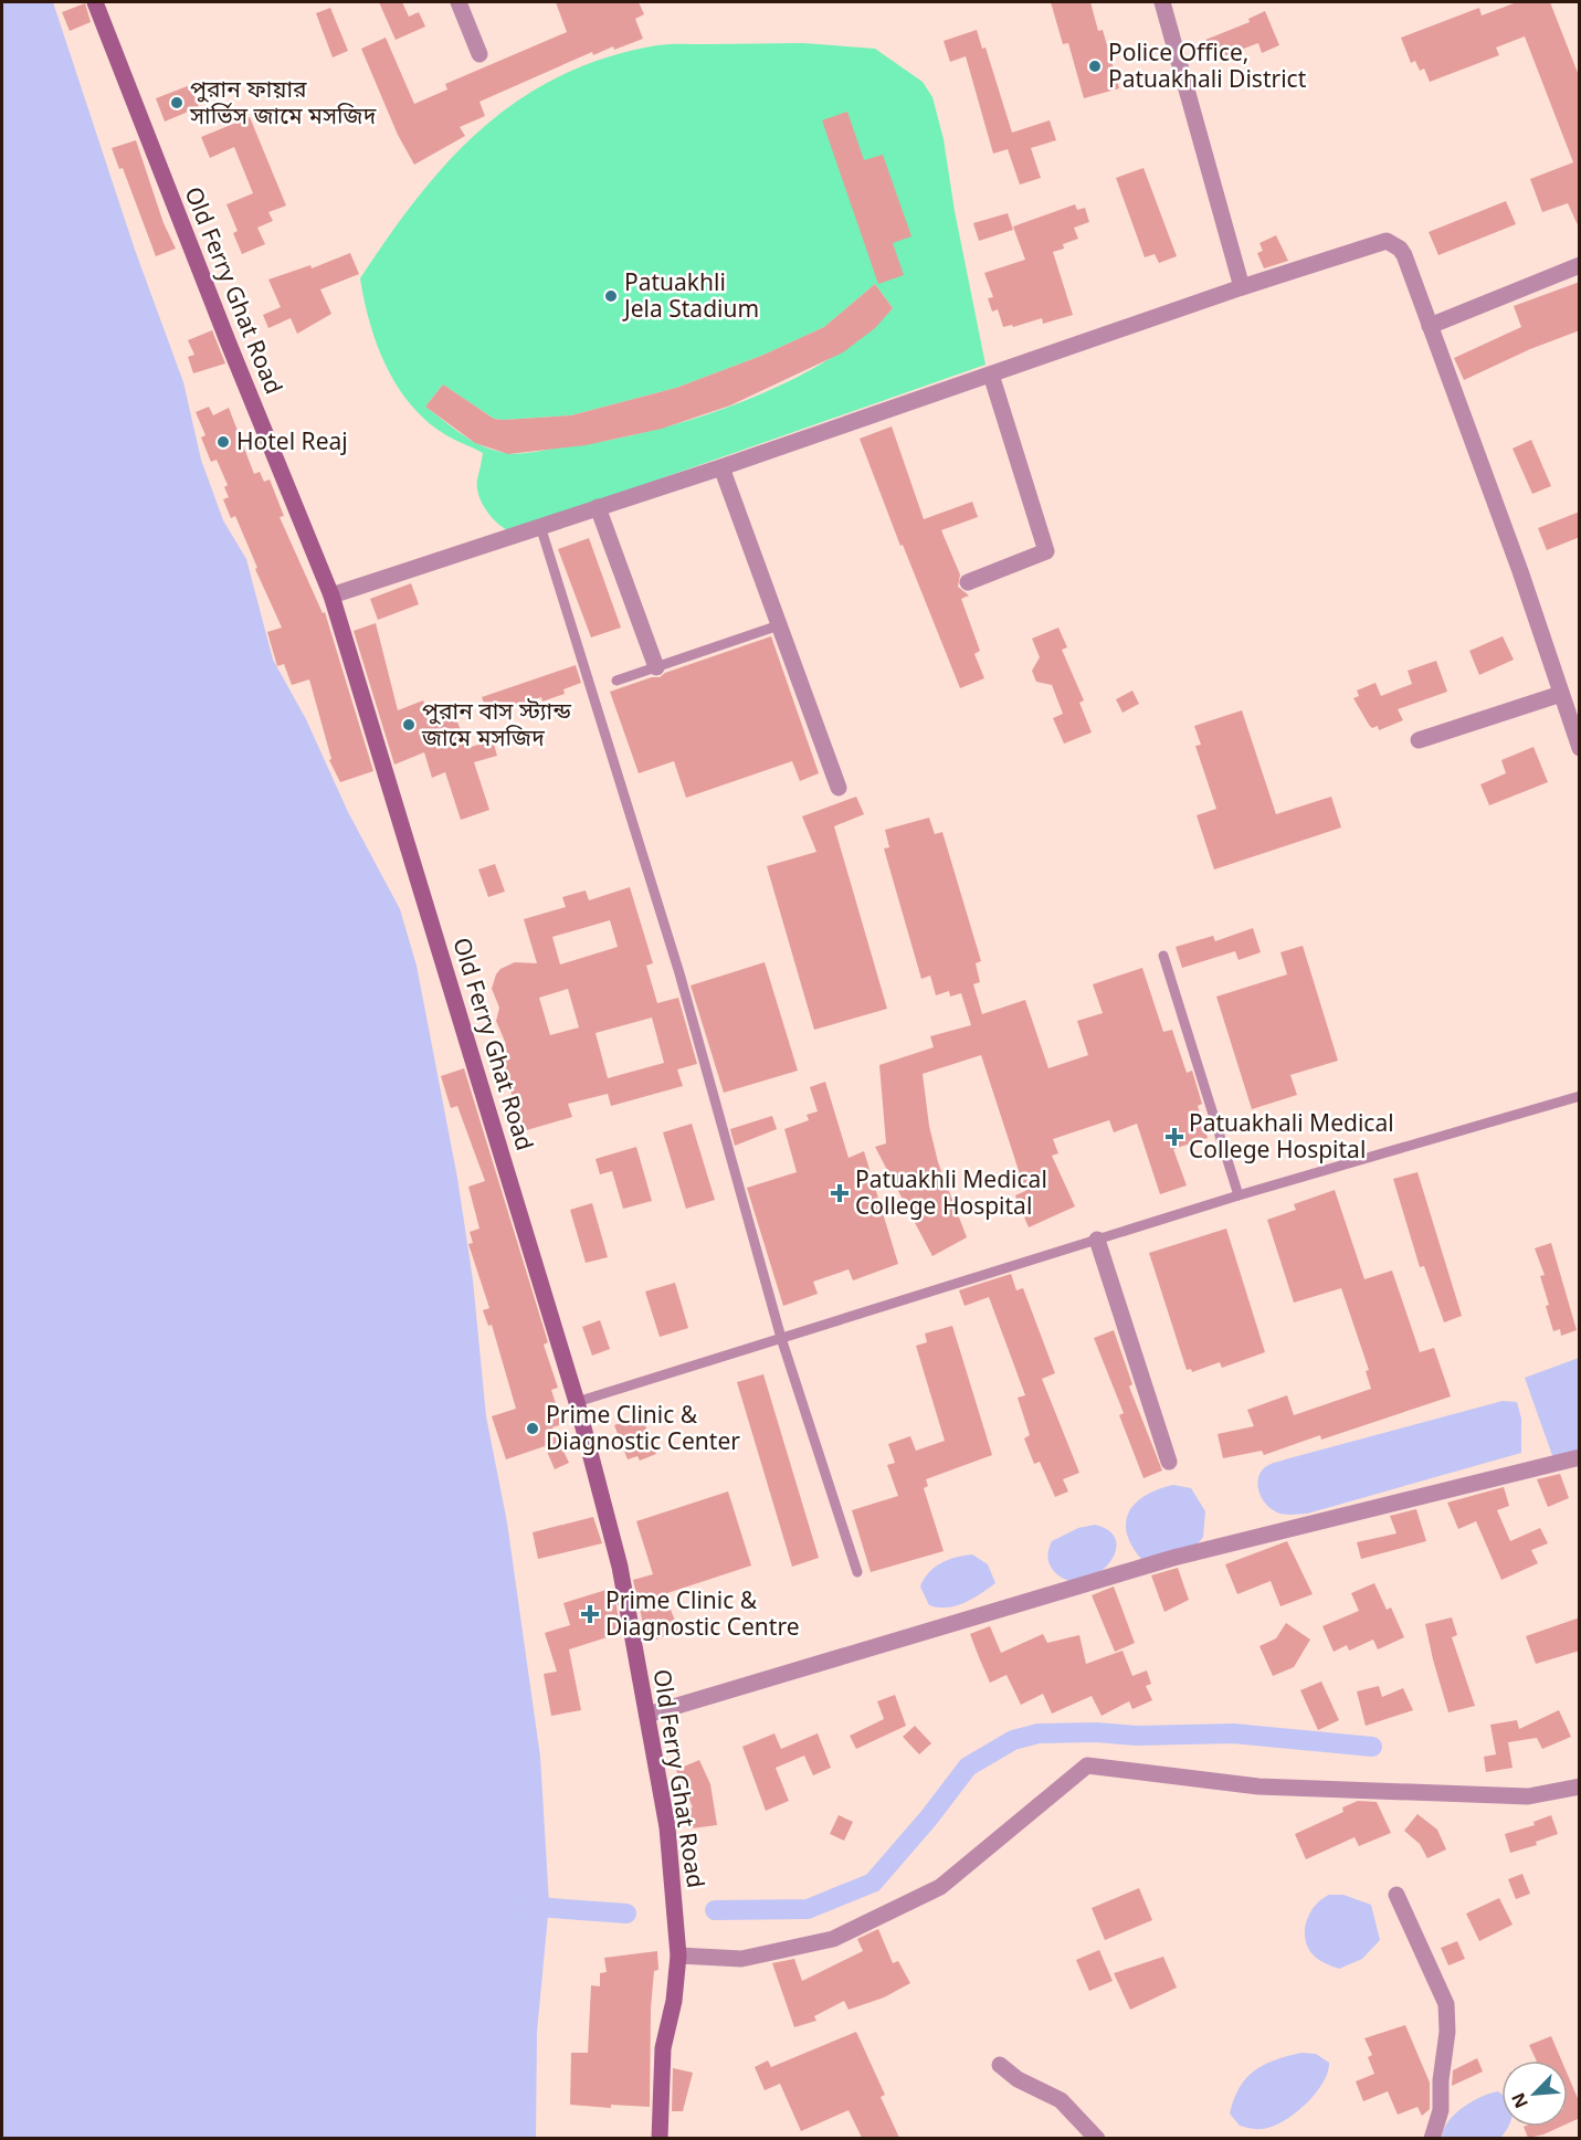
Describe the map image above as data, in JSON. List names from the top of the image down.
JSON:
{
  "streets": {
    "street": ["Old Ferry Ghat Road"]
  },
  "places": {
    "other": [
      "Police Office, Patuakhali District",
      "পুরান ফায়ার সার্ভিস জামে মসজিদ",
      "Patuakhli Jela Stadium",
      "Hotel Reaj",
      "পুরান বাস স্ট্যান্ড জামে মসজিদ",
      "Prime Clinic & Diagnostic Center"
    ],
    "health": ["Patuakhali Medical College Hospital", "Patuakhli Medical College Hospital", "Prime Clinic & Diagnostic Centre"]
  },
  "north": "bottom left"
}
